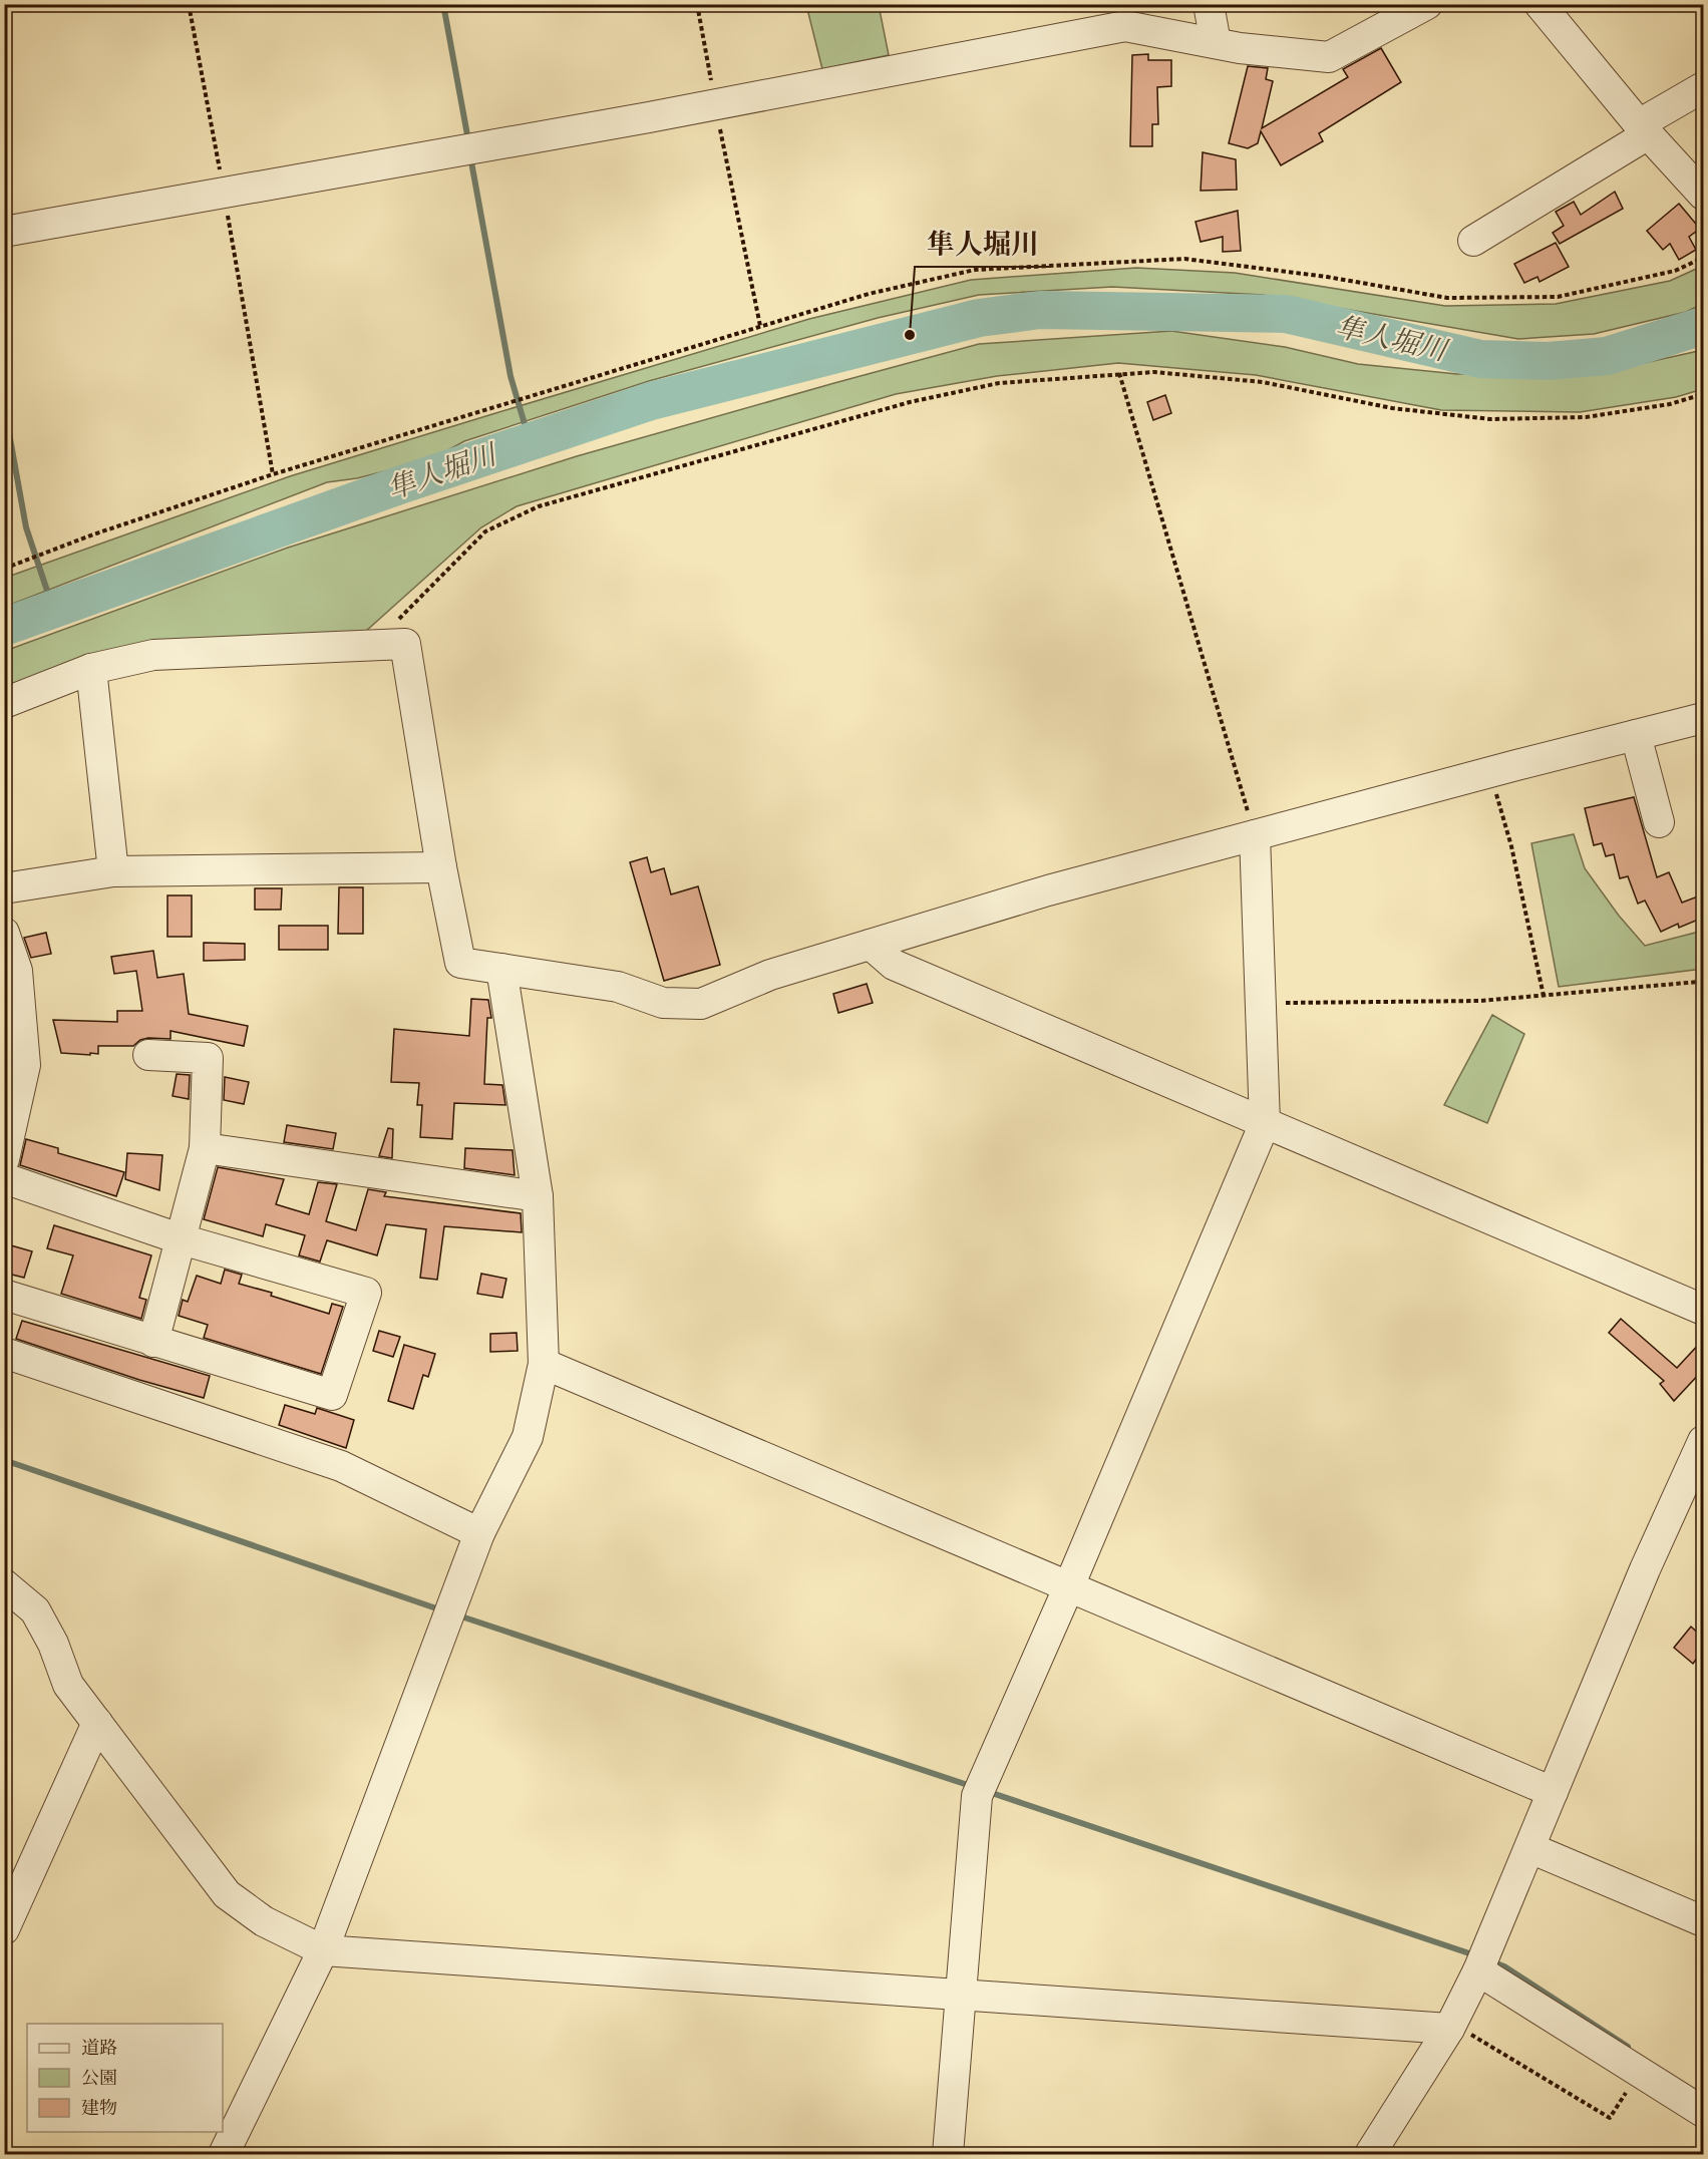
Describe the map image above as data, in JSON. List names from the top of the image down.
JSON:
{
  "water": ["隼人堀川"],
  "places": ["隼人堀川"],
  "legend": ["道路", "公園", "建物"]
}
